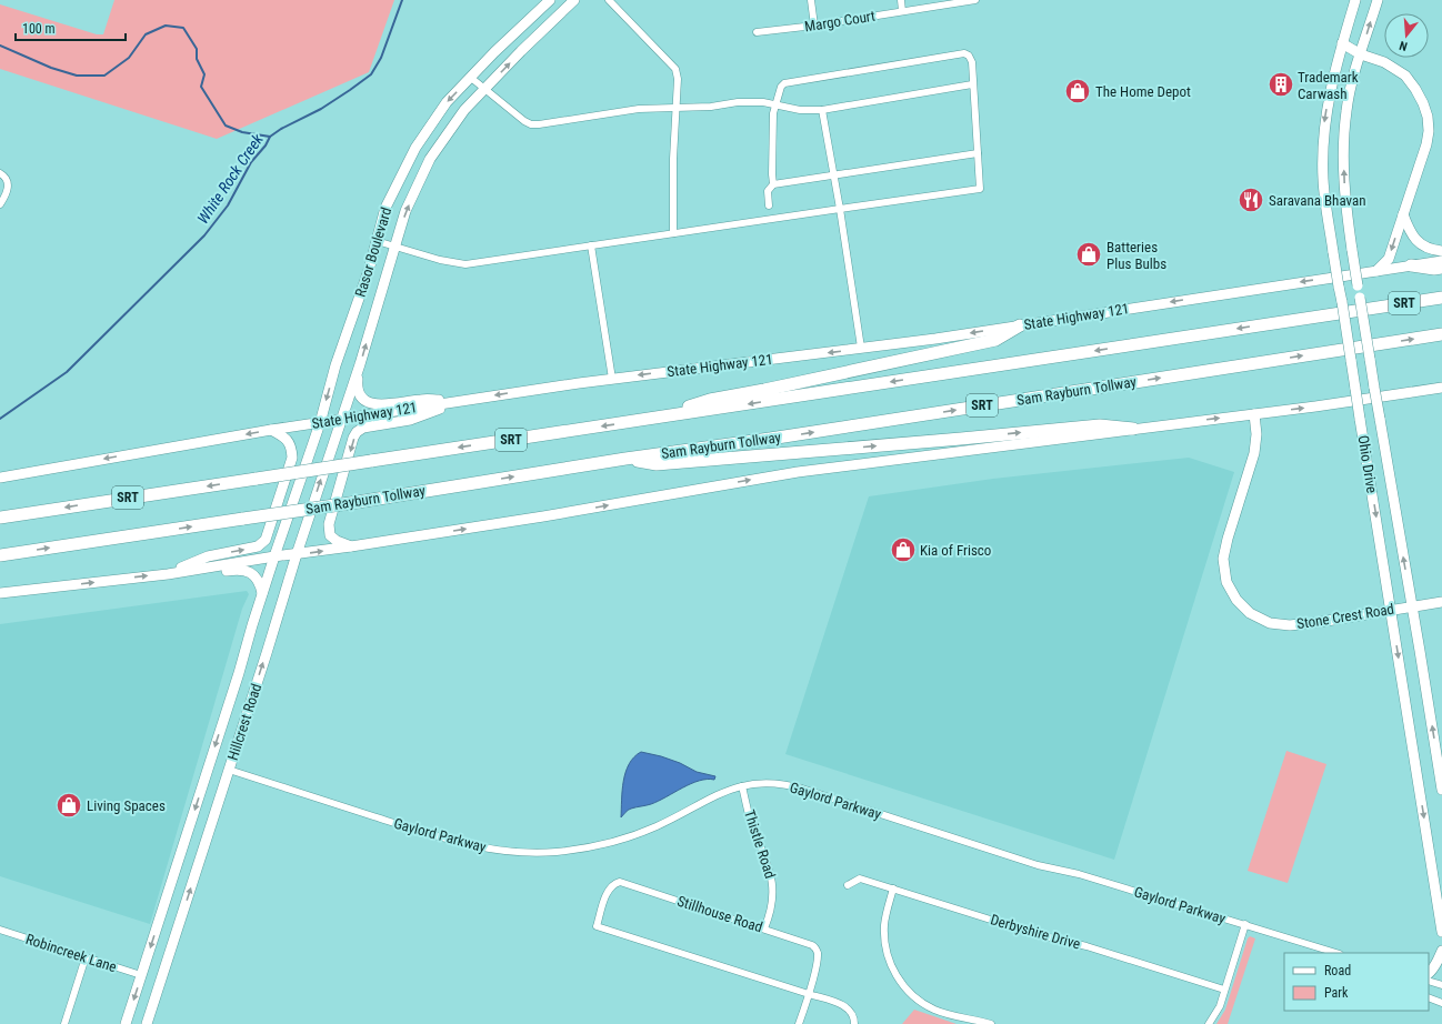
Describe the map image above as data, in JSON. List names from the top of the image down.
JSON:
{
  "streets": {
    "highway": ["SRT", "Sam Rayburn Tollway"],
    "main road": [
      "Rasor Boulevard",
      "State Highway 121",
      "Ohio Drive",
      "Stone Crest Road",
      "Hillcrest Road"
    ],
    "street": [
      "Margo Court",
      "Gaylord Parkway",
      "Thistle Road",
      "Stillhouse Road",
      "Derbyshire Drive",
      "Robincreek Lane"
    ]
  },
  "crossings": [
    ["Rasor Boulevard", "State Highway 121"],
    ["Rasor Boulevard", "Hillcrest Road"],
    ["State Highway 121", "Hillcrest Road"],
    ["Ohio Drive", "Stone Crest Road"],
    ["Hillcrest Road", "Gaylord Parkway"],
    ["Hillcrest Road", "Robincreek Lane"],
    ["Gaylord Parkway", "Thistle Road"],
    ["Thistle Road", "Stillhouse Road"]
  ],
  "one_way": ["State Highway 121"],
  "water": ["White Rock Creek"],
  "places": {
    "building": ["Trademark Carwash"],
    "shop": [
      "The Home Depot",
      "Batteries Plus Bulbs",
      "Kia of Frisco",
      "Living Spaces"
    ],
    "restaurant": ["Saravana Bhavan"]
  },
  "legend": ["Road", "Park"],
  "scale_bar": "100 m",
  "north": "bottom"
}
